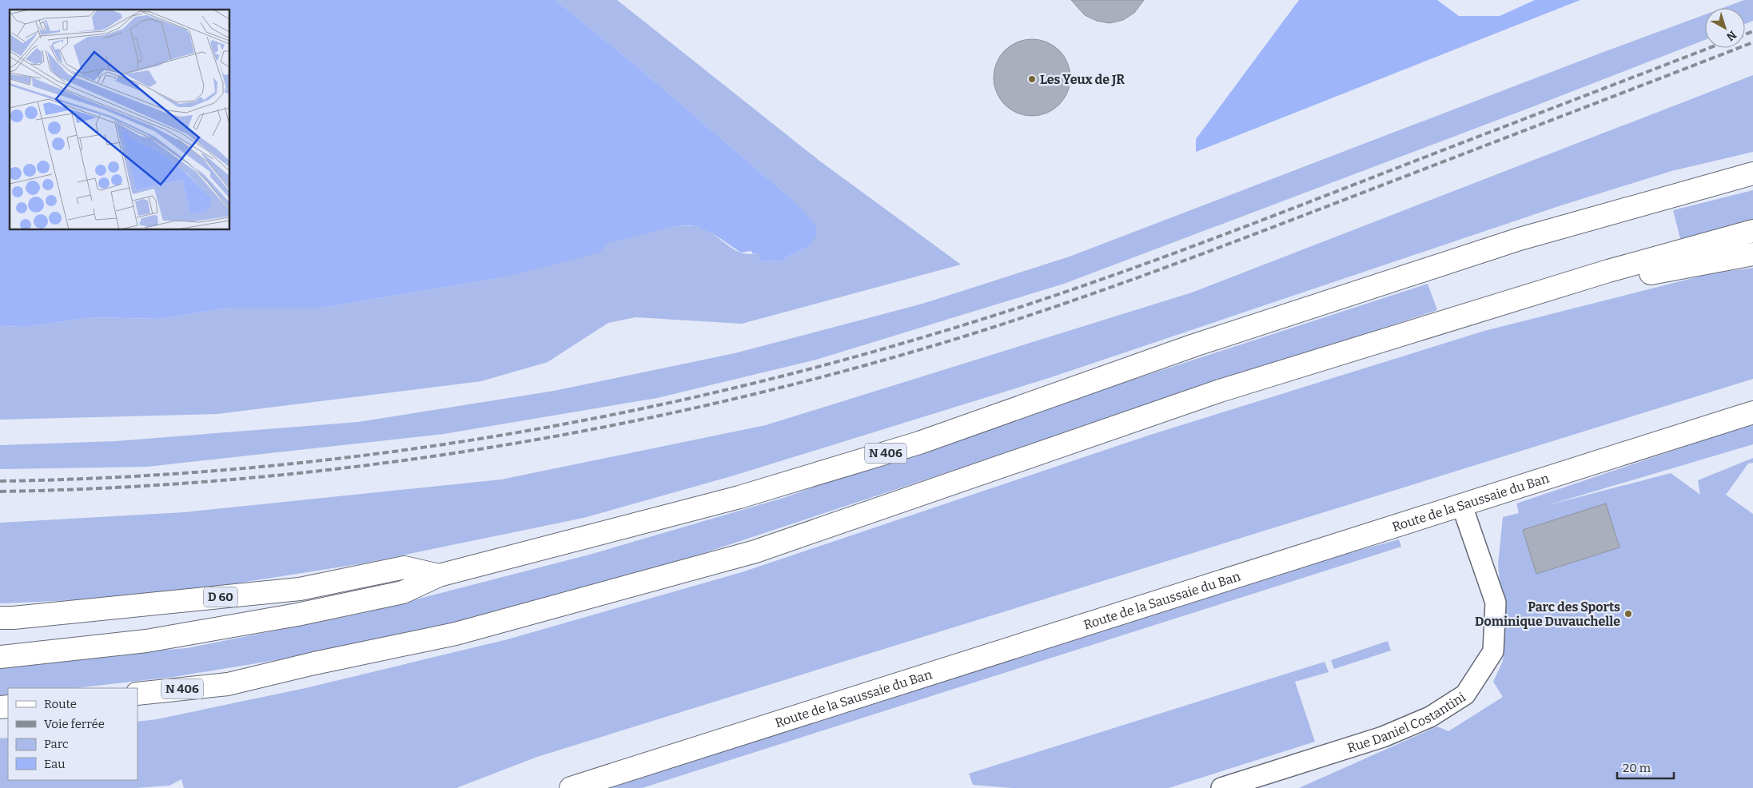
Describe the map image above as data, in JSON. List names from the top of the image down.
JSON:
{
  "streets": {
    "main road": ["N 406", "Route de la Saussaie du Ban", "D 60"],
    "street": ["Rue Daniel Costantini"]
  },
  "crossings": [
    ["N 406", "D 60"],
    ["Route de la Saussaie du Ban", "Rue Daniel Costantini"]
  ],
  "places": ["Les Yeux de JR", "Parc des Sports Dominique Duvauchelle"],
  "legend": [
    "Route",
    "Voie ferrée",
    "Parc",
    "Eau"
  ],
  "scale_bar": "20 m",
  "north": "bottom right"
}
